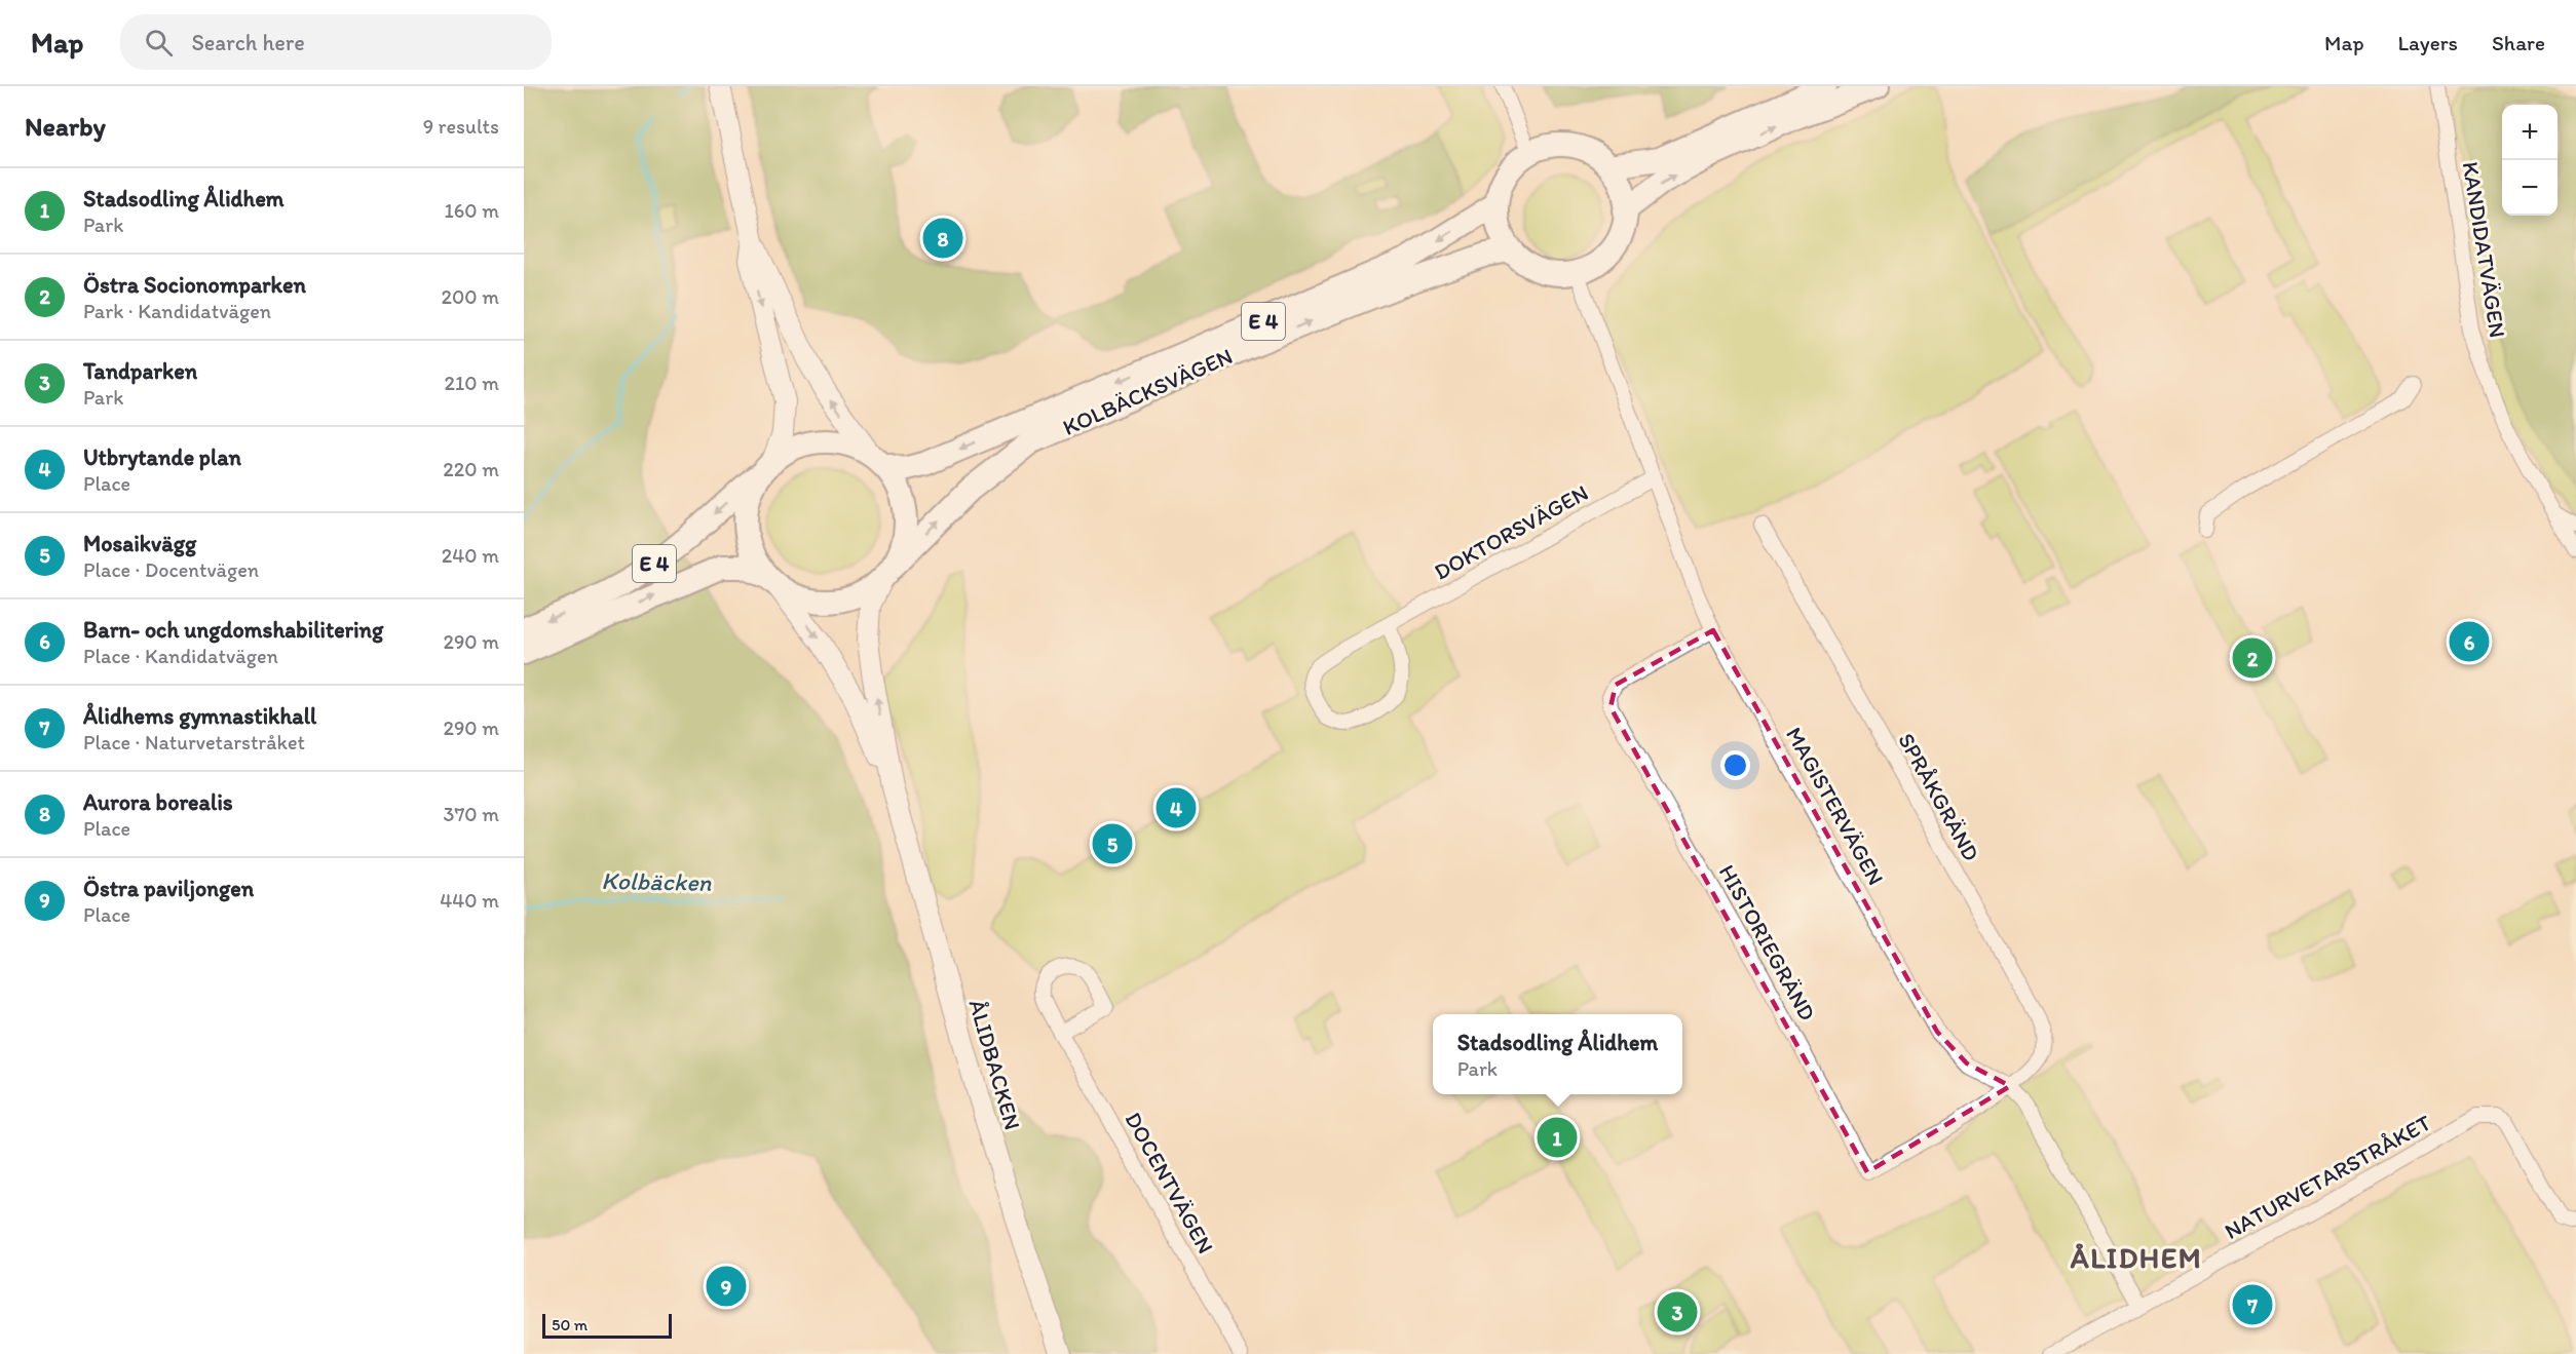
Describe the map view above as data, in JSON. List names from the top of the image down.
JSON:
{
  "streets": {
    "highway": ["E 4", "KOLBÄCKSVÄGEN"],
    "main road": ["ÅLIDBACKEN"],
    "street": [
      "KANDIDATVÄGEN",
      "DOKTORSVÄGEN",
      "SPRÅKGRÄND",
      "MAGISTERVÄGEN",
      "HISTORIEGRÄND",
      "NATURVETARSTRÅKET",
      "DOCENTVÄGEN"
    ]
  },
  "crossings": [
    ["E 4", "KOLBÄCKSVÄGEN"],
    ["E 4", "ÅLIDBACKEN"],
    ["KOLBÄCKSVÄGEN", "MAGISTERVÄGEN"],
    ["KOLBÄCKSVÄGEN", "ÅLIDBACKEN"],
    ["DOKTORSVÄGEN", "MAGISTERVÄGEN"],
    ["SPRÅKGRÄND", "MAGISTERVÄGEN"],
    ["SPRÅKGRÄND", "HISTORIEGRÄND"],
    ["MAGISTERVÄGEN", "HISTORIEGRÄND"],
    ["MAGISTERVÄGEN", "NATURVETARSTRÅKET"]
  ],
  "districts": ["ÅLIDHEM"],
  "water": ["Kolbäcken"],
  "scale_bar": "50 m",
  "page": {
    "header": "Map",
    "search": "Search here",
    "nav": ["Map", "Layers", "Share"],
    "heading": ["Nearby", "9 results"],
    "map_buttons": ["+", "−"],
    "list": [
      {
        "mark": "1",
        "name": "Stadsodling Ålidhem",
        "note": "Park",
        "value": "160 m"
      },
      {
        "mark": "2",
        "name": "Östra Socionomparken",
        "note": "Park · Kandidatvägen",
        "value": "200 m"
      },
      {
        "mark": "3",
        "name": "Tandparken",
        "note": "Park",
        "value": "210 m"
      },
      {
        "mark": "4",
        "name": "Utbrytande plan",
        "note": "Place",
        "value": "220 m"
      },
      {
        "mark": "5",
        "name": "Mosaikvägg",
        "note": "Place · Docentvägen",
        "value": "240 m"
      },
      {
        "mark": "6",
        "name": "Barn- och ungdomshabilitering",
        "note": "Place · Kandidatvägen",
        "value": "290 m"
      },
      {
        "mark": "7",
        "name": "Ålidhems gymnastikhall",
        "note": "Place · Naturvetarstråket",
        "value": "290 m"
      },
      {
        "mark": "8",
        "name": "Aurora borealis",
        "note": "Place",
        "value": "370 m"
      },
      {
        "mark": "9",
        "name": "Östra paviljongen",
        "note": "Place",
        "value": "440 m"
      }
    ],
    "pins": [
      "8",
      "6",
      "2",
      "4",
      "5",
      "1",
      "9",
      "7",
      "3"
    ],
    "popup": ["Stadsodling Ålidhem", "Park"],
    "scale": "50 m"
  }
}
